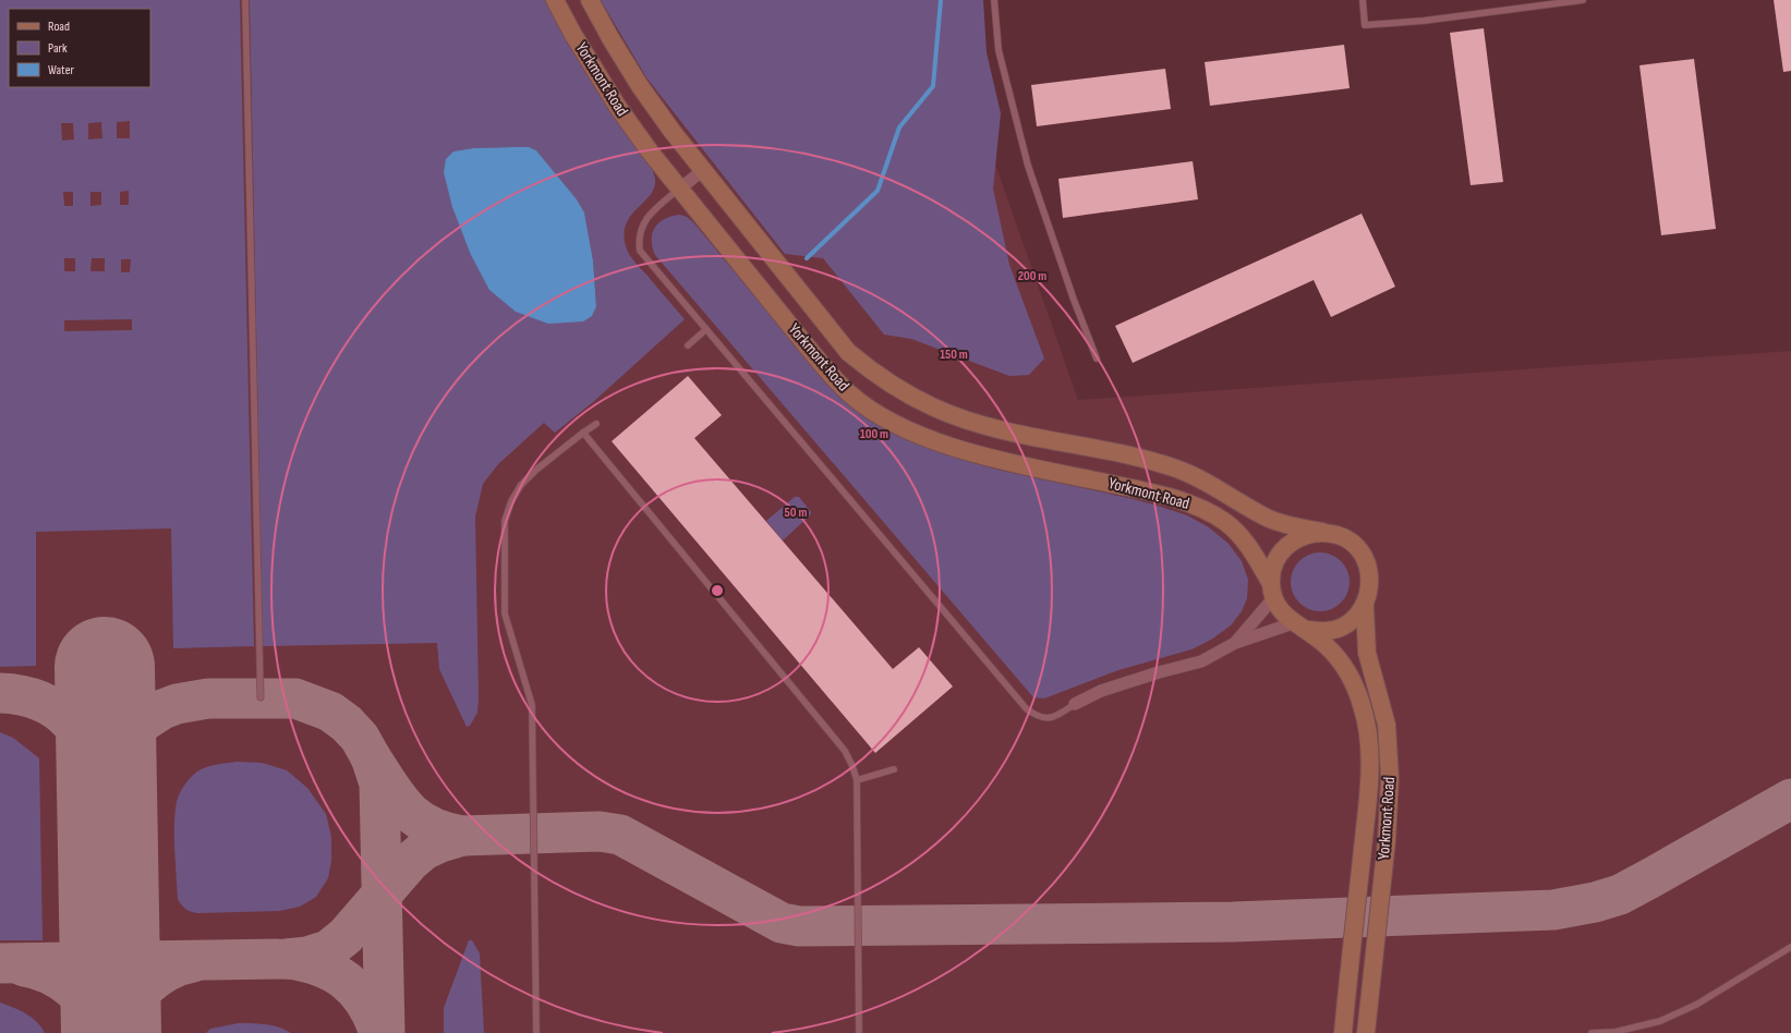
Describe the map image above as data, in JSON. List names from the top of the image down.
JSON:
{
  "streets": {
    "street": ["Yorkmont Road"]
  },
  "legend": ["Road", "Park", "Water"],
  "rings": [
    "200 m",
    "150 m",
    "100 m",
    "50 m"
  ]
}
